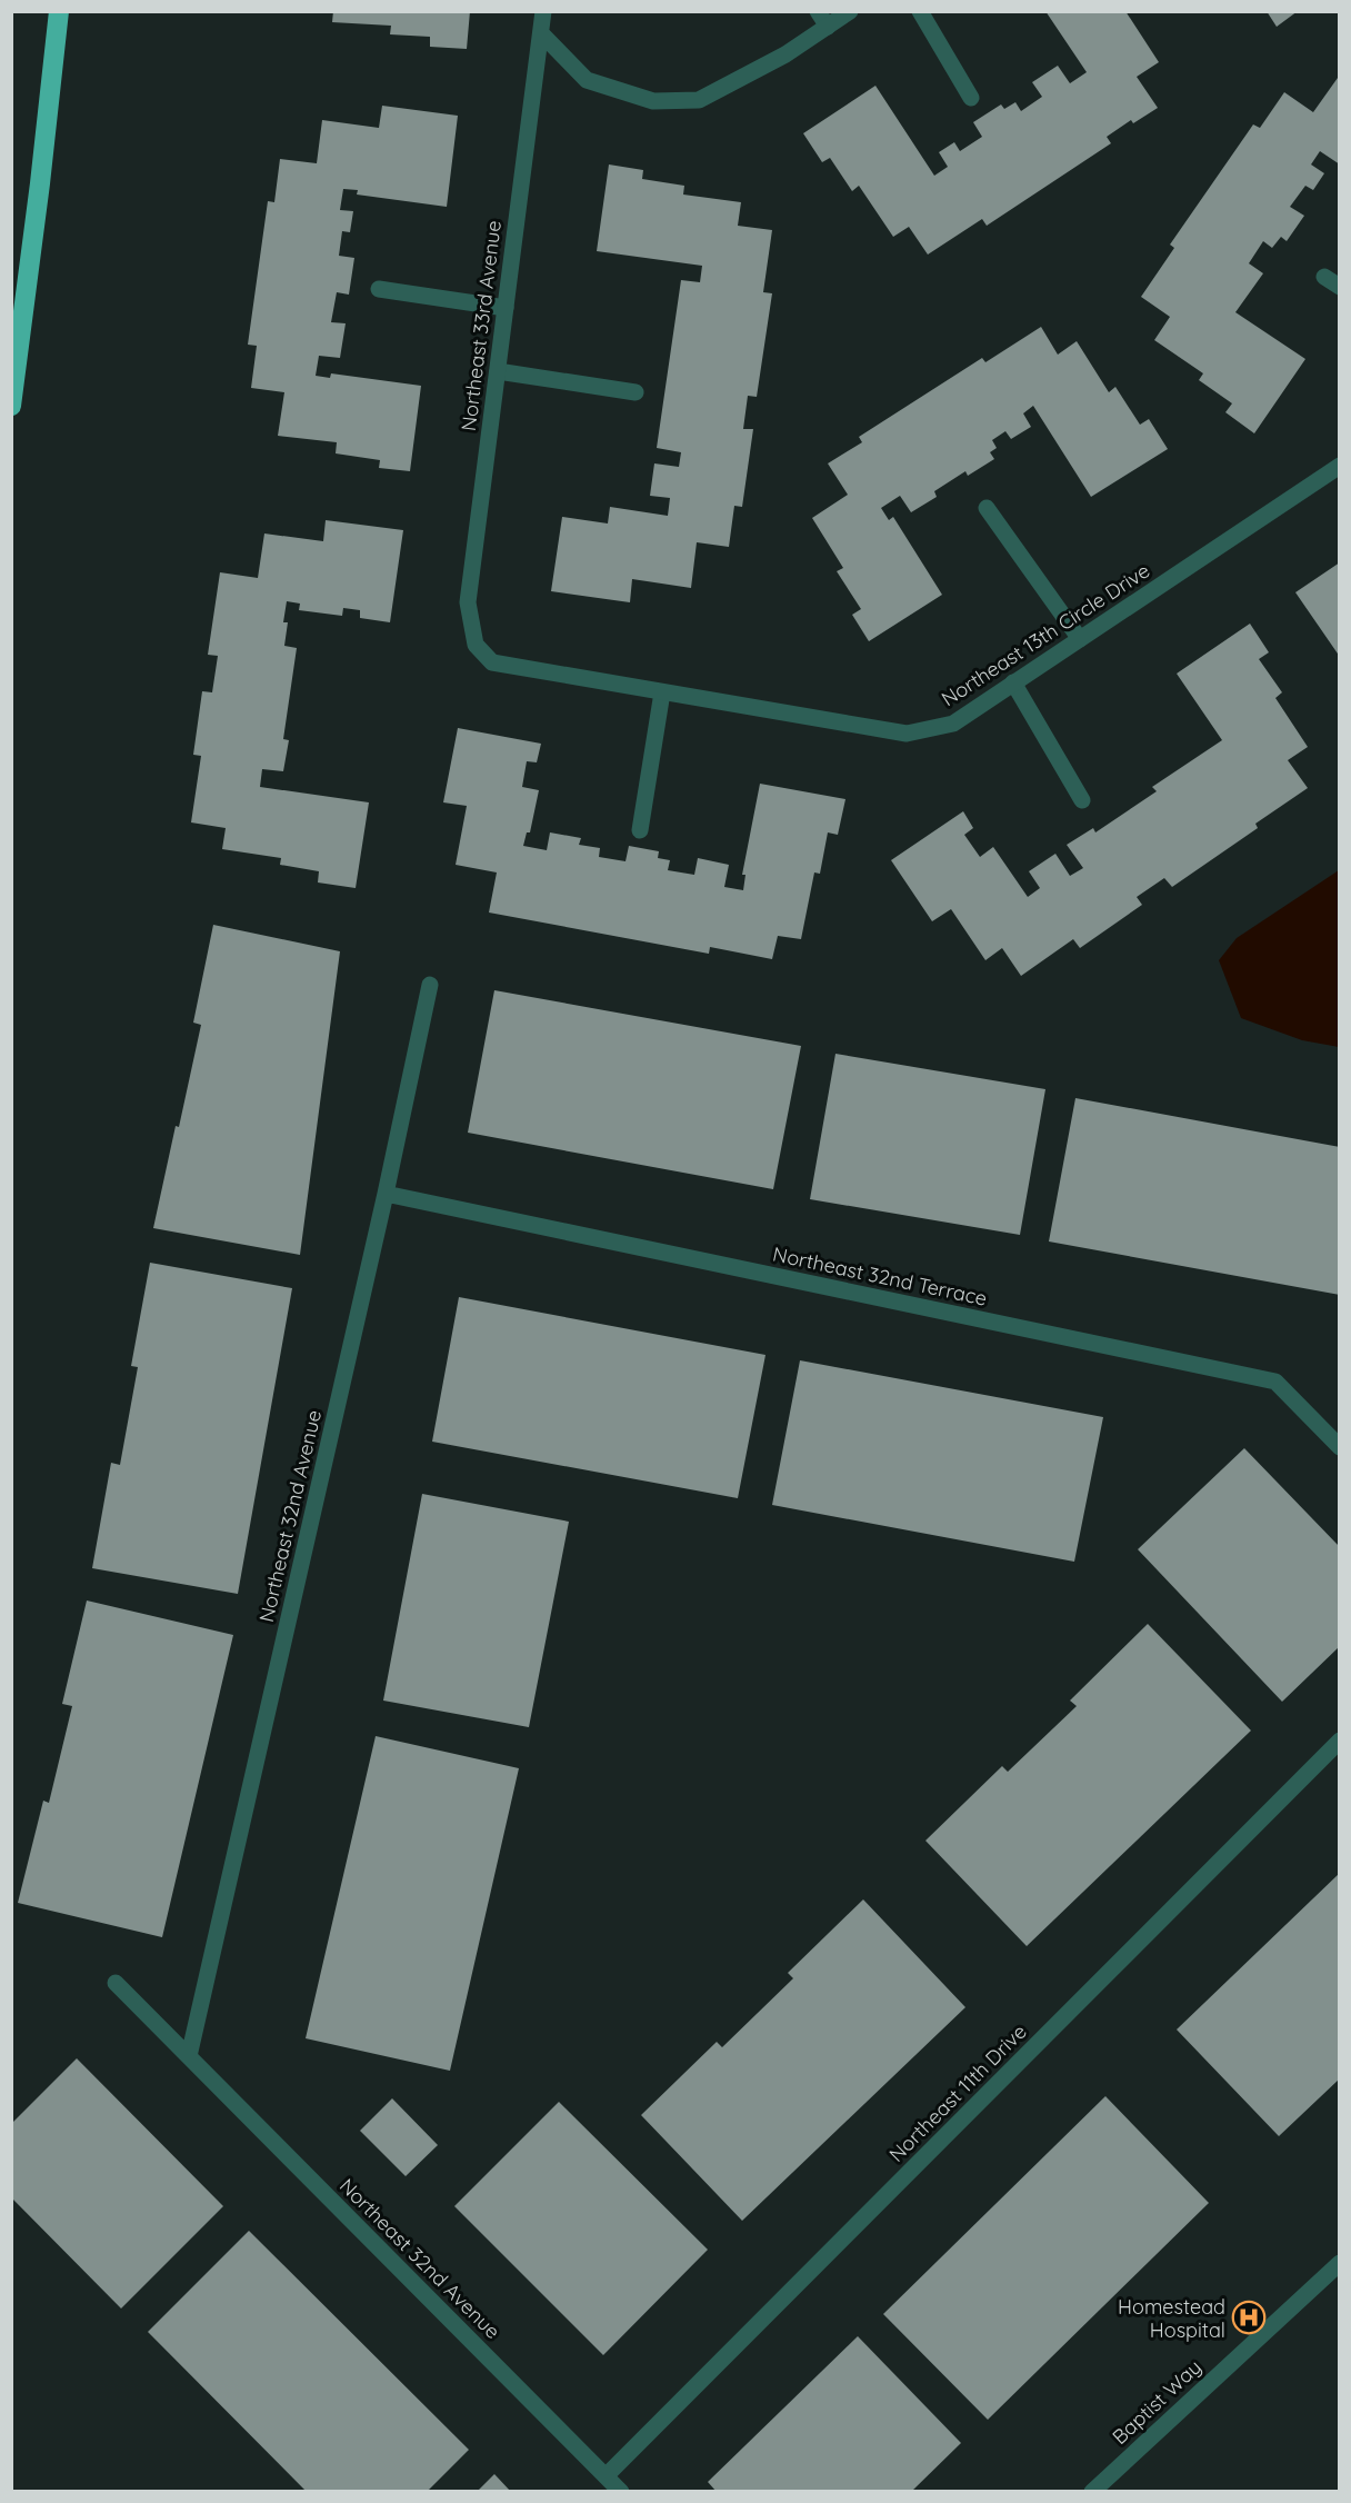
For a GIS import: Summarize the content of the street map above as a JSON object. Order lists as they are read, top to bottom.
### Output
{
  "streets": {
    "street": [
      "Northeast 33rd Avenue",
      "Northeast 13th Circle Drive",
      "Northeast 32nd Terrace",
      "Northeast 32nd Avenue",
      "Northeast 11th Drive",
      "Baptist Way"
    ]
  },
  "crossings": [
    ["Northeast 33rd Avenue", "Northeast 13th Circle Drive"],
    ["Northeast 32nd Terrace", "Northeast 32nd Avenue"],
    ["Northeast 32nd Avenue", "Northeast 11th Drive"]
  ],
  "places": {
    "hospital": ["Homestead Hospital"]
  }
}
